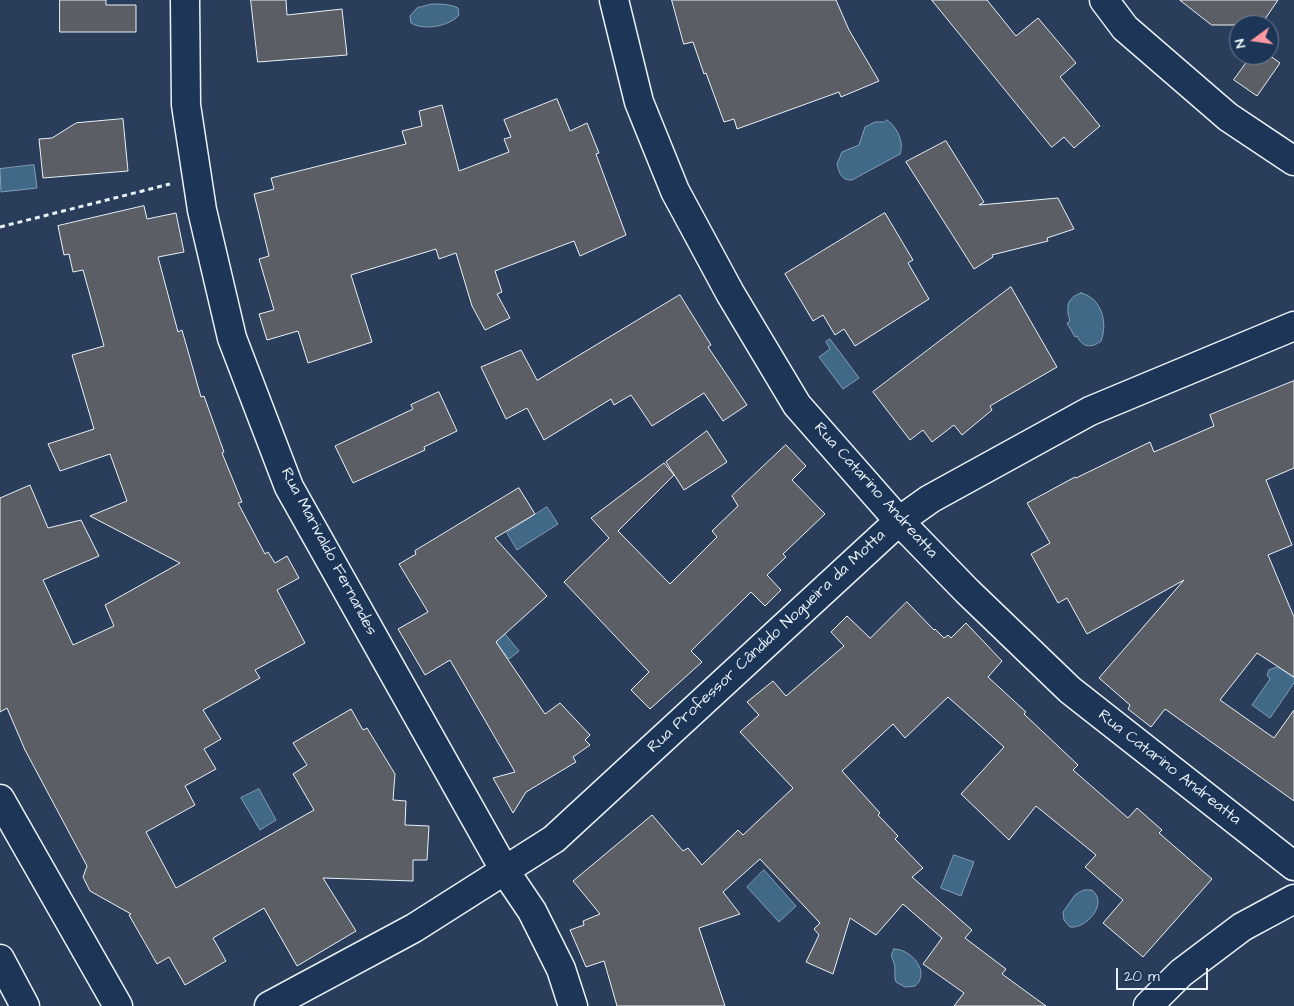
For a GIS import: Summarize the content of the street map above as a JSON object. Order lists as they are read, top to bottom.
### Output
{
  "streets": {
    "street": ["Rua Catarino Andreatta", "Rua Marivaldo Fernandes", "Rua Professor Cândido Nogueira da Motta"]
  },
  "crossings": [
    ["Rua Catarino Andreatta", "Rua Professor Cândido Nogueira da Motta"],
    ["Rua Marivaldo Fernandes", "Rua Professor Cândido Nogueira da Motta"]
  ],
  "scale_bar": "20 m",
  "north": "left"
}
